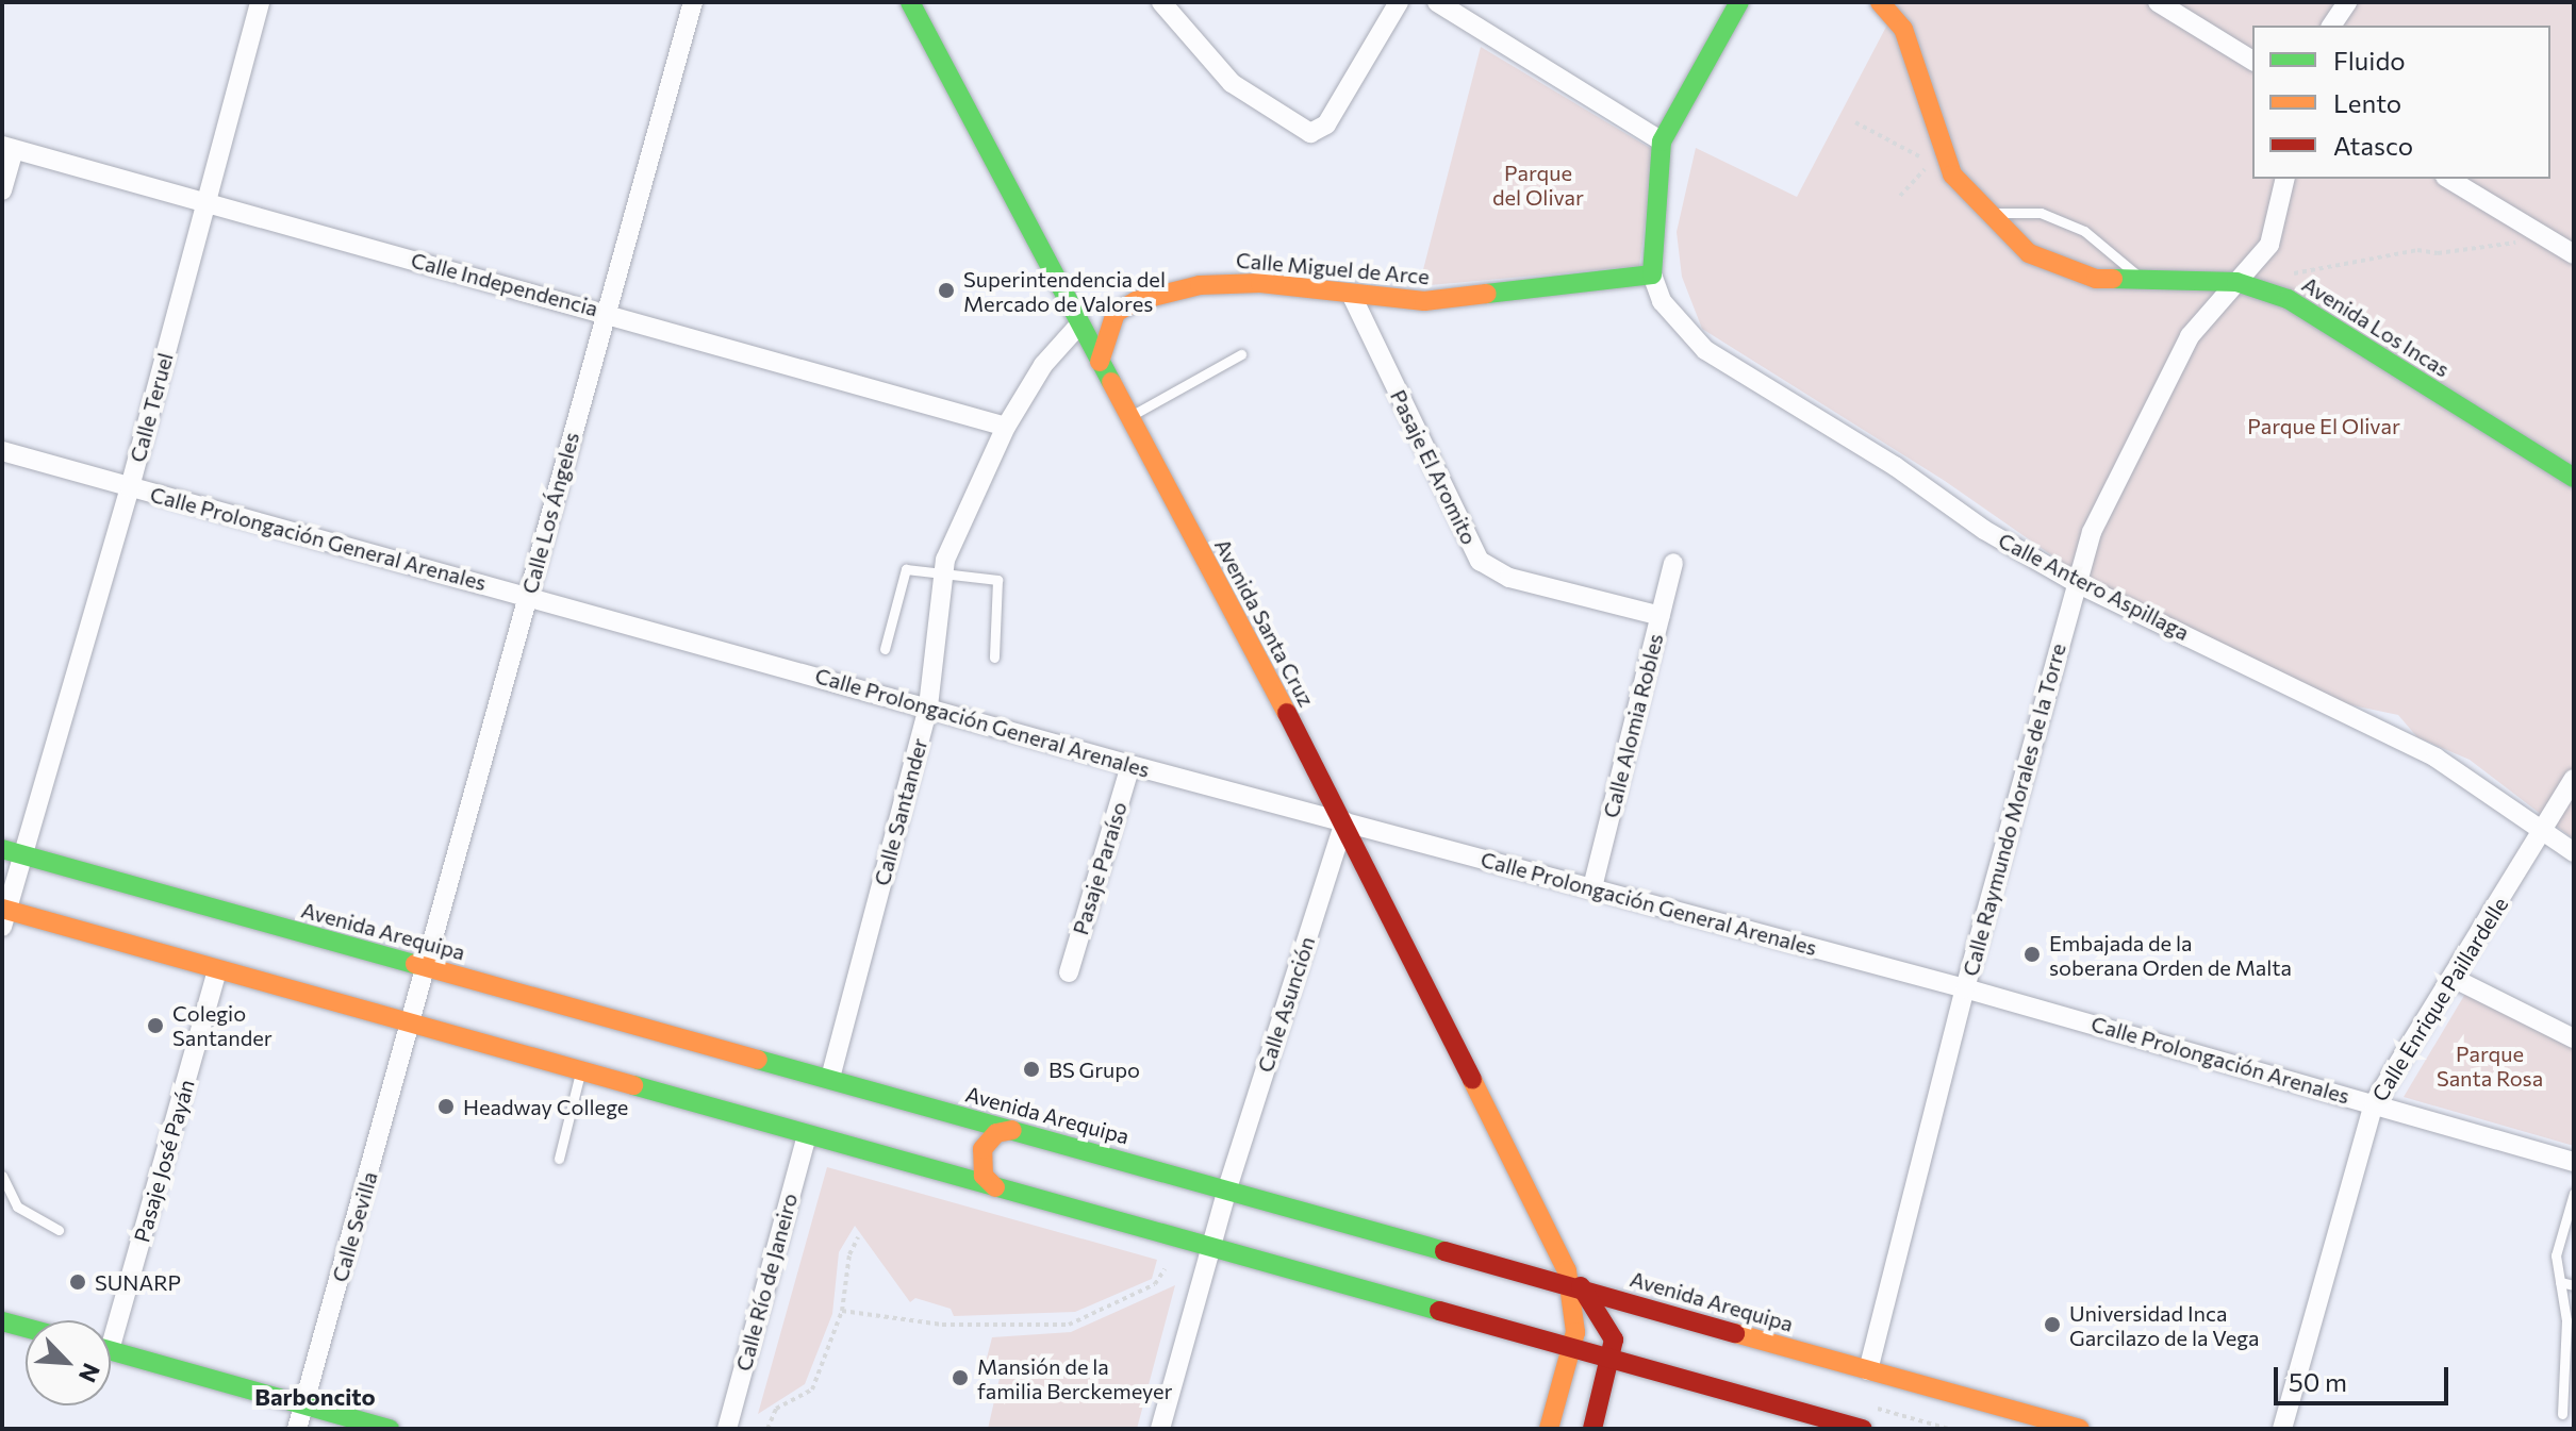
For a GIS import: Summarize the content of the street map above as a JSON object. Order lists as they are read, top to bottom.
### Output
{
  "streets": {
    "main road": [
      "Calle Miguel de Arce",
      "Avenida Los Incas",
      "Avenida Santa Cruz",
      "Avenida Arequipa"
    ],
    "street": [
      "Calle Independencia",
      "Calle Teruel",
      "Pasaje El Aromito",
      "Calle Los Ángeles",
      "Calle Prolongación General Arenales",
      "Calle Antero Aspillaga",
      "Calle Alomia Robles",
      "Calle Raymundo Morales de la Torre",
      "Calle Santander",
      "Pasaje Paraíso",
      "Calle Enrique Paillardelle",
      "Calle Asunción",
      "Calle Prolongación Arenales",
      "Pasaje José Payán",
      "Calle Sevilla",
      "Calle Río de Janeiro"
    ]
  },
  "crossings": [
    ["Calle Miguel de Arce", "Pasaje El Aromito"],
    ["Calle Miguel de Arce", "Calle Antero Aspillaga"],
    ["Calle Miguel de Arce", "Avenida Santa Cruz"],
    ["Calle Independencia", "Calle Teruel"],
    ["Calle Independencia", "Calle Los Ángeles"],
    ["Calle Independencia", "Calle Santander"],
    ["Avenida Los Incas", "Calle Raymundo Morales de la Torre"],
    ["Calle Teruel", "Calle Prolongación General Arenales"],
    ["Calle Teruel", "Avenida Arequipa"],
    ["Pasaje El Aromito", "Calle Alomia Robles"],
    ["Calle Los Ángeles", "Calle Prolongación General Arenales"],
    ["Calle Los Ángeles", "Avenida Arequipa"],
    ["Calle Los Ángeles", "Calle Sevilla"],
    ["Calle Prolongación General Arenales", "Avenida Santa Cruz"],
    ["Calle Prolongación General Arenales", "Calle Alomia Robles"],
    ["Calle Prolongación General Arenales", "Calle Raymundo Morales de la Torre"],
    ["Calle Prolongación General Arenales", "Calle Santander"],
    ["Calle Prolongación General Arenales", "Pasaje Paraíso"],
    ["Calle Prolongación General Arenales", "Calle Asunción"],
    ["Calle Prolongación General Arenales", "Calle Prolongación Arenales"],
    ["Calle Antero Aspillaga", "Calle Raymundo Morales de la Torre"],
    ["Calle Antero Aspillaga", "Calle Enrique Paillardelle"],
    ["Avenida Santa Cruz", "Calle Santander"],
    ["Avenida Santa Cruz", "Avenida Arequipa"],
    ["Avenida Santa Cruz", "Calle Asunción"],
    ["Calle Raymundo Morales de la Torre", "Avenida Arequipa"],
    ["Calle Raymundo Morales de la Torre", "Calle Prolongación Arenales"],
    ["Calle Santander", "Avenida Arequipa"],
    ["Avenida Arequipa", "Calle Asunción"],
    ["Calle Enrique Paillardelle", "Calle Prolongación Arenales"]
  ],
  "districts": ["Barboncito"],
  "parks": ["Parque del Olivar", "Parque El Olivar", "Parque Santa Rosa"],
  "places": [
    "Superintendencia del Mercado de Valores",
    "Embajada de la soberana Orden de Malta",
    "Colegio Santander",
    "BS Grupo",
    "Headway College",
    "SUNARP",
    "Universidad Inca Garcilazo de la Vega",
    "Mansión de la familia Berckemeyer"
  ],
  "legend": ["Fluido", "Lento", "Atasco"],
  "scale_bar": "50 m",
  "north": "bottom right"
}
